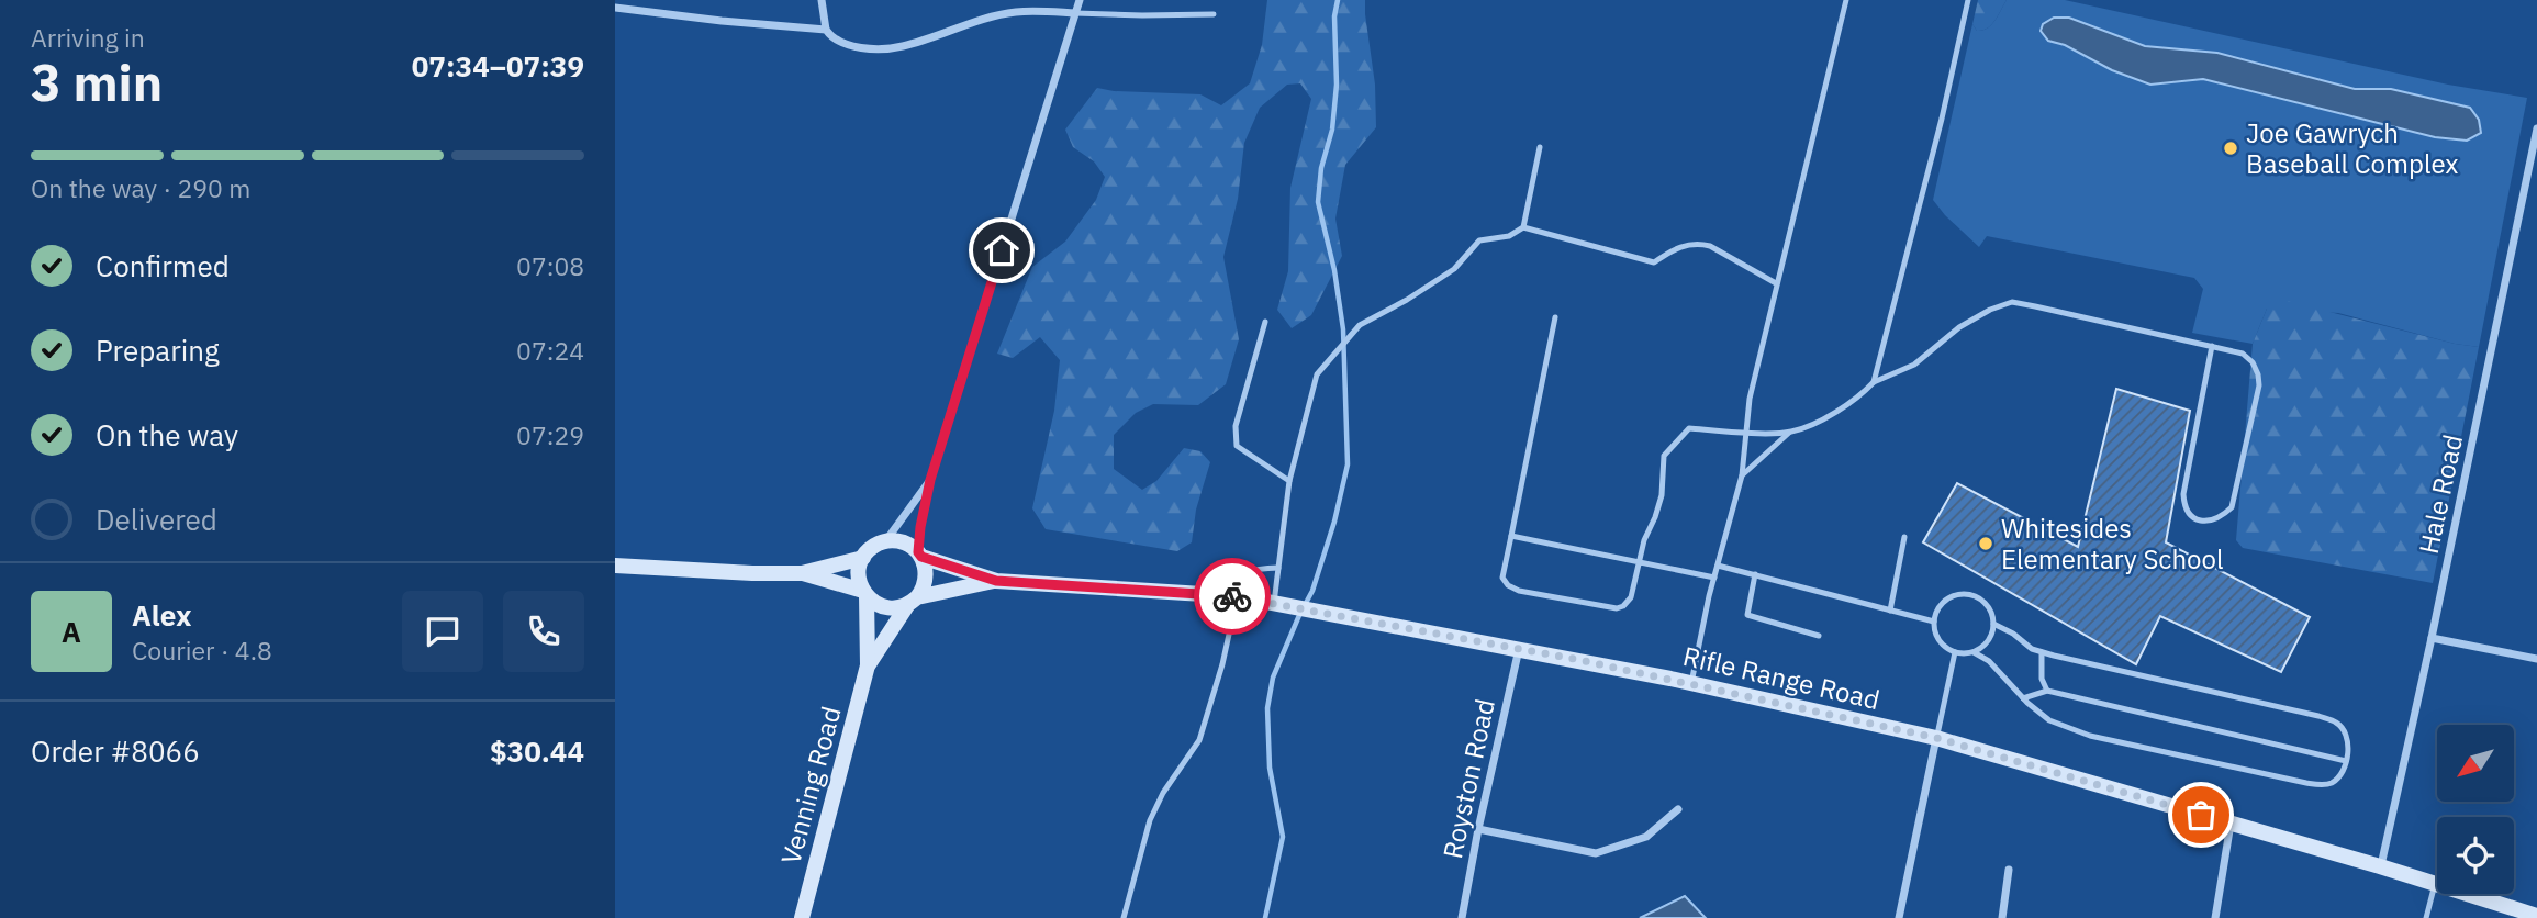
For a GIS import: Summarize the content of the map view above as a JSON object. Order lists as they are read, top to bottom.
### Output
{
  "streets": {
    "main road": ["Rifle Range Road", "Venning Road"],
    "street": ["Hale Road", "Royston Road"]
  },
  "crossings": [
    ["Hale Road", "Rifle Range Road"],
    ["Rifle Range Road", "Royston Road"],
    ["Rifle Range Road", "Venning Road"]
  ],
  "places": ["Joe Gawrych Baseball Complex", "Whitesides Elementary School"],
  "north": "bottom left",
  "page": {
    "heading": ["3 min", "Arriving in", "07:34–07:39"],
    "panel": [
      "Alex",
      "Courier · 4.8",
      "Order #8066",
      "$30.44"
    ],
    "bar": "On the way · 290 m",
    "list": [
      ["Confirmed", "07:08"],
      ["Preparing", "07:24"],
      ["On the way", "07:29"],
      "Delivered"
    ],
    "round": "A"
  }
}
